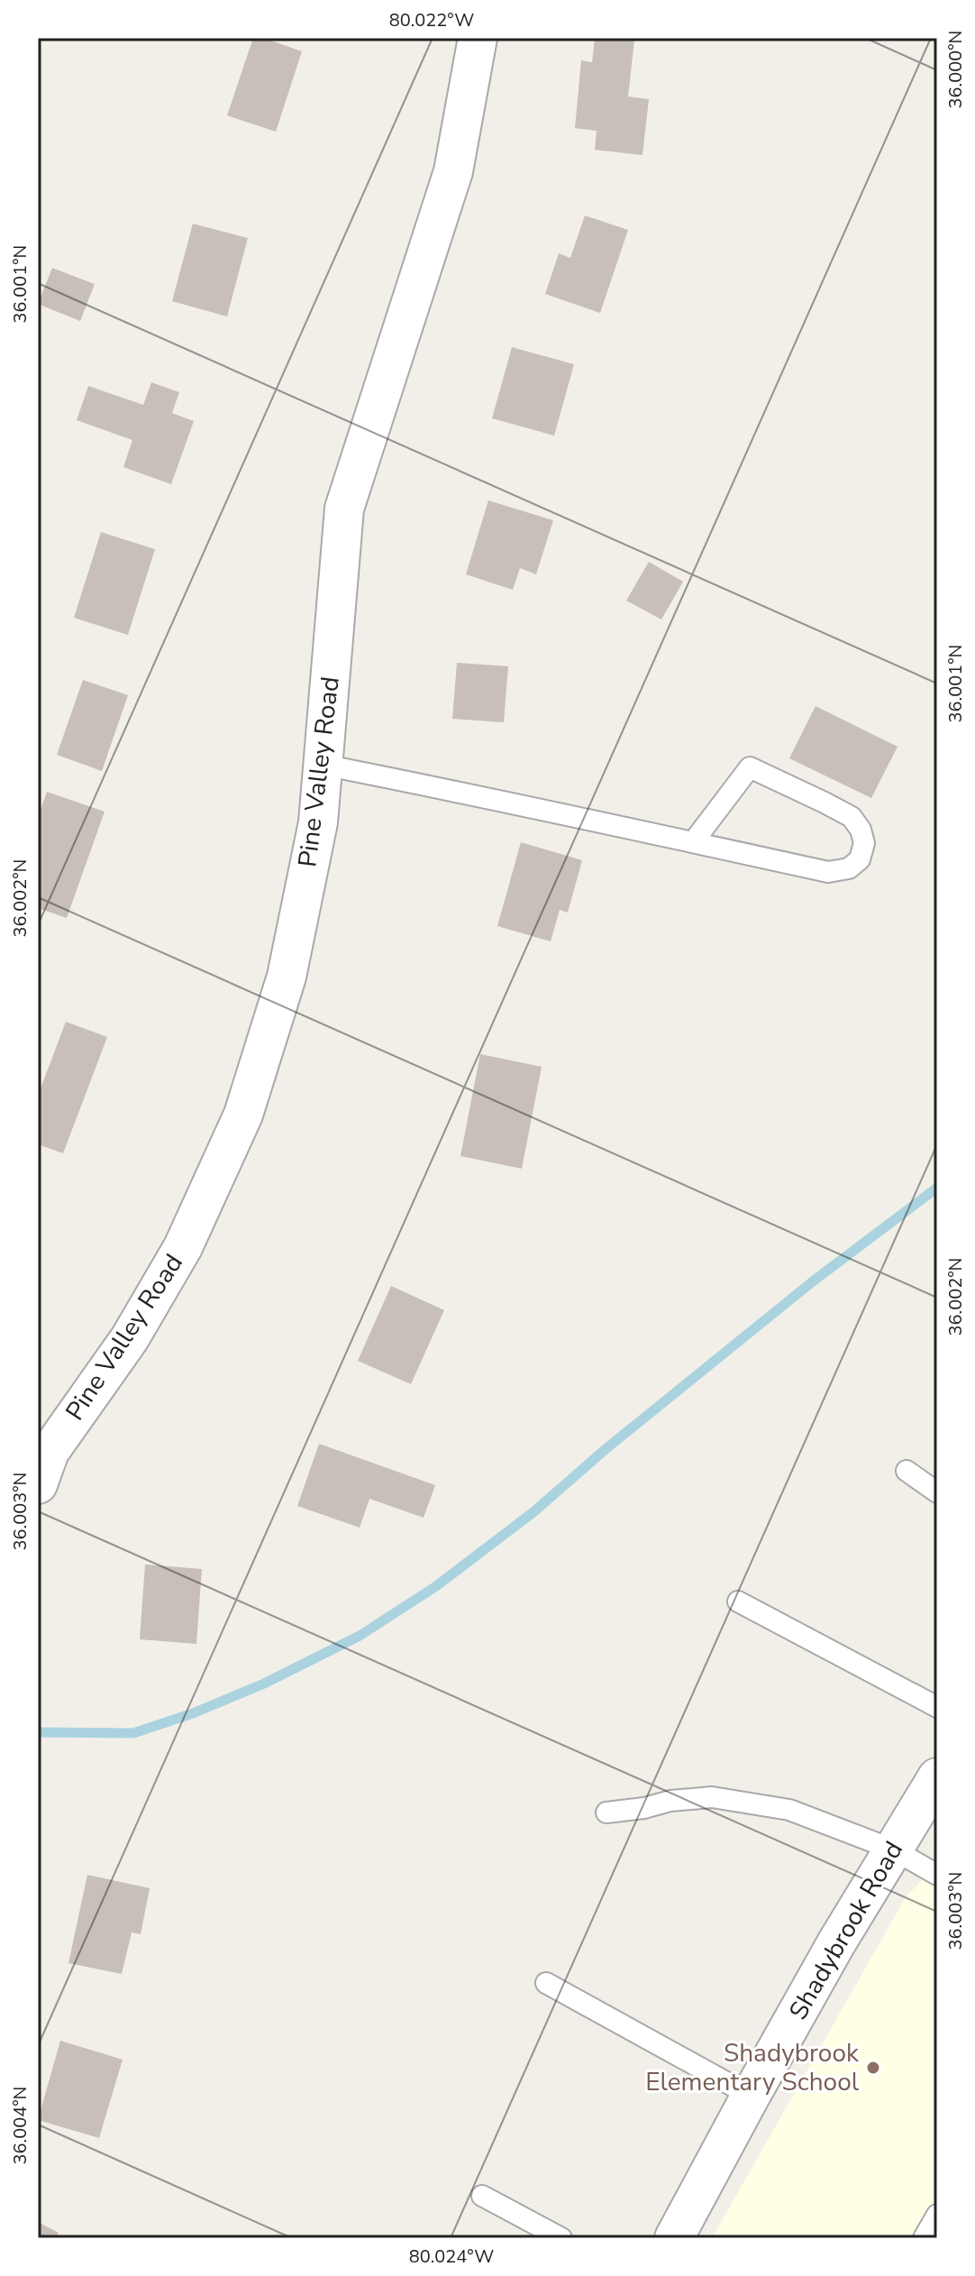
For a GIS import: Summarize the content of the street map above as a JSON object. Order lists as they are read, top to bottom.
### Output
{
  "streets": {
    "street": ["Pine Valley Road", "Shadybrook Road"]
  },
  "places": ["Shadybrook Elementary School"],
  "coordinates": [
    "80.022°W",
    "36.000°N",
    "36.001°N",
    "36.002°N",
    "36.003°N",
    "36.004°N",
    "80.024°W"
  ]
}
